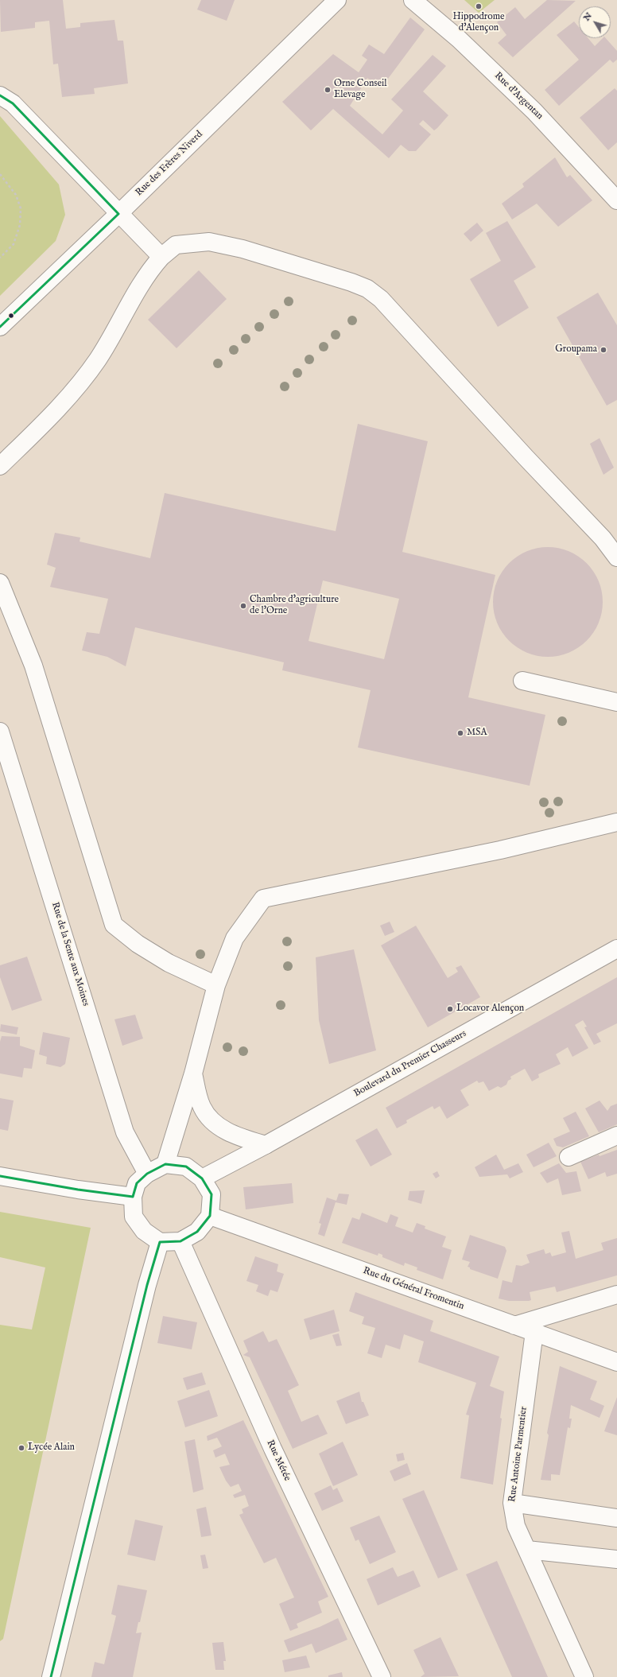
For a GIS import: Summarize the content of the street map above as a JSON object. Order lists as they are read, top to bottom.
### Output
{
  "streets": {
    "street": [
      "Rue d'Argentan",
      "Rue des Frères Niverd",
      "Rue de la Sente aux Moines",
      "Boulevard du Premier Chasseurs",
      "Rue du Général Fromentin",
      "Rue Antoine Parmentier",
      "Rue Métée"
    ]
  },
  "crossings": [
    ["Rue de la Sente aux Moines", "Boulevard du Premier Chasseurs"],
    ["Rue de la Sente aux Moines", "Rue du Général Fromentin"],
    ["Rue de la Sente aux Moines", "Rue Métée"],
    ["Boulevard du Premier Chasseurs", "Rue du Général Fromentin"],
    ["Boulevard du Premier Chasseurs", "Rue Métée"],
    ["Rue du Général Fromentin", "Rue Antoine Parmentier"],
    ["Rue du Général Fromentin", "Rue Métée"]
  ],
  "places": [
    "Hippodrome d'Alençon",
    "Orne Conseil Elevage",
    "Groupama",
    "Chambre d'agriculture de l'Orne",
    "MSA",
    "Locavor Alençon",
    "Lycée Alain"
  ],
  "north": "top left"
}
